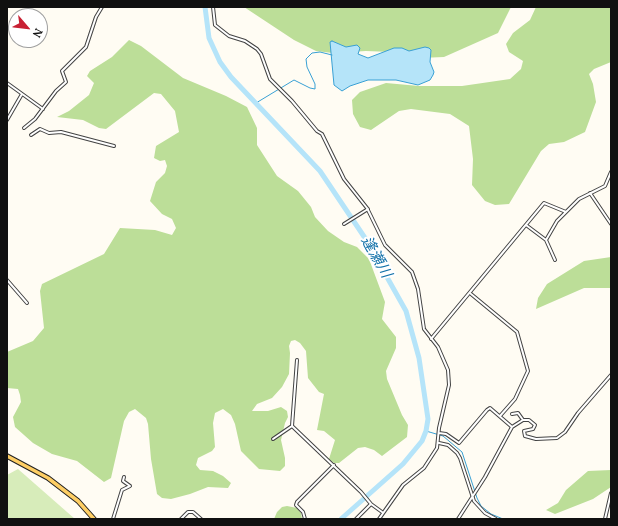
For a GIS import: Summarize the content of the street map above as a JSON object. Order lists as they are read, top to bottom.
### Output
{
  "water": ["逢瀬川"],
  "north": "bottom right"
}
